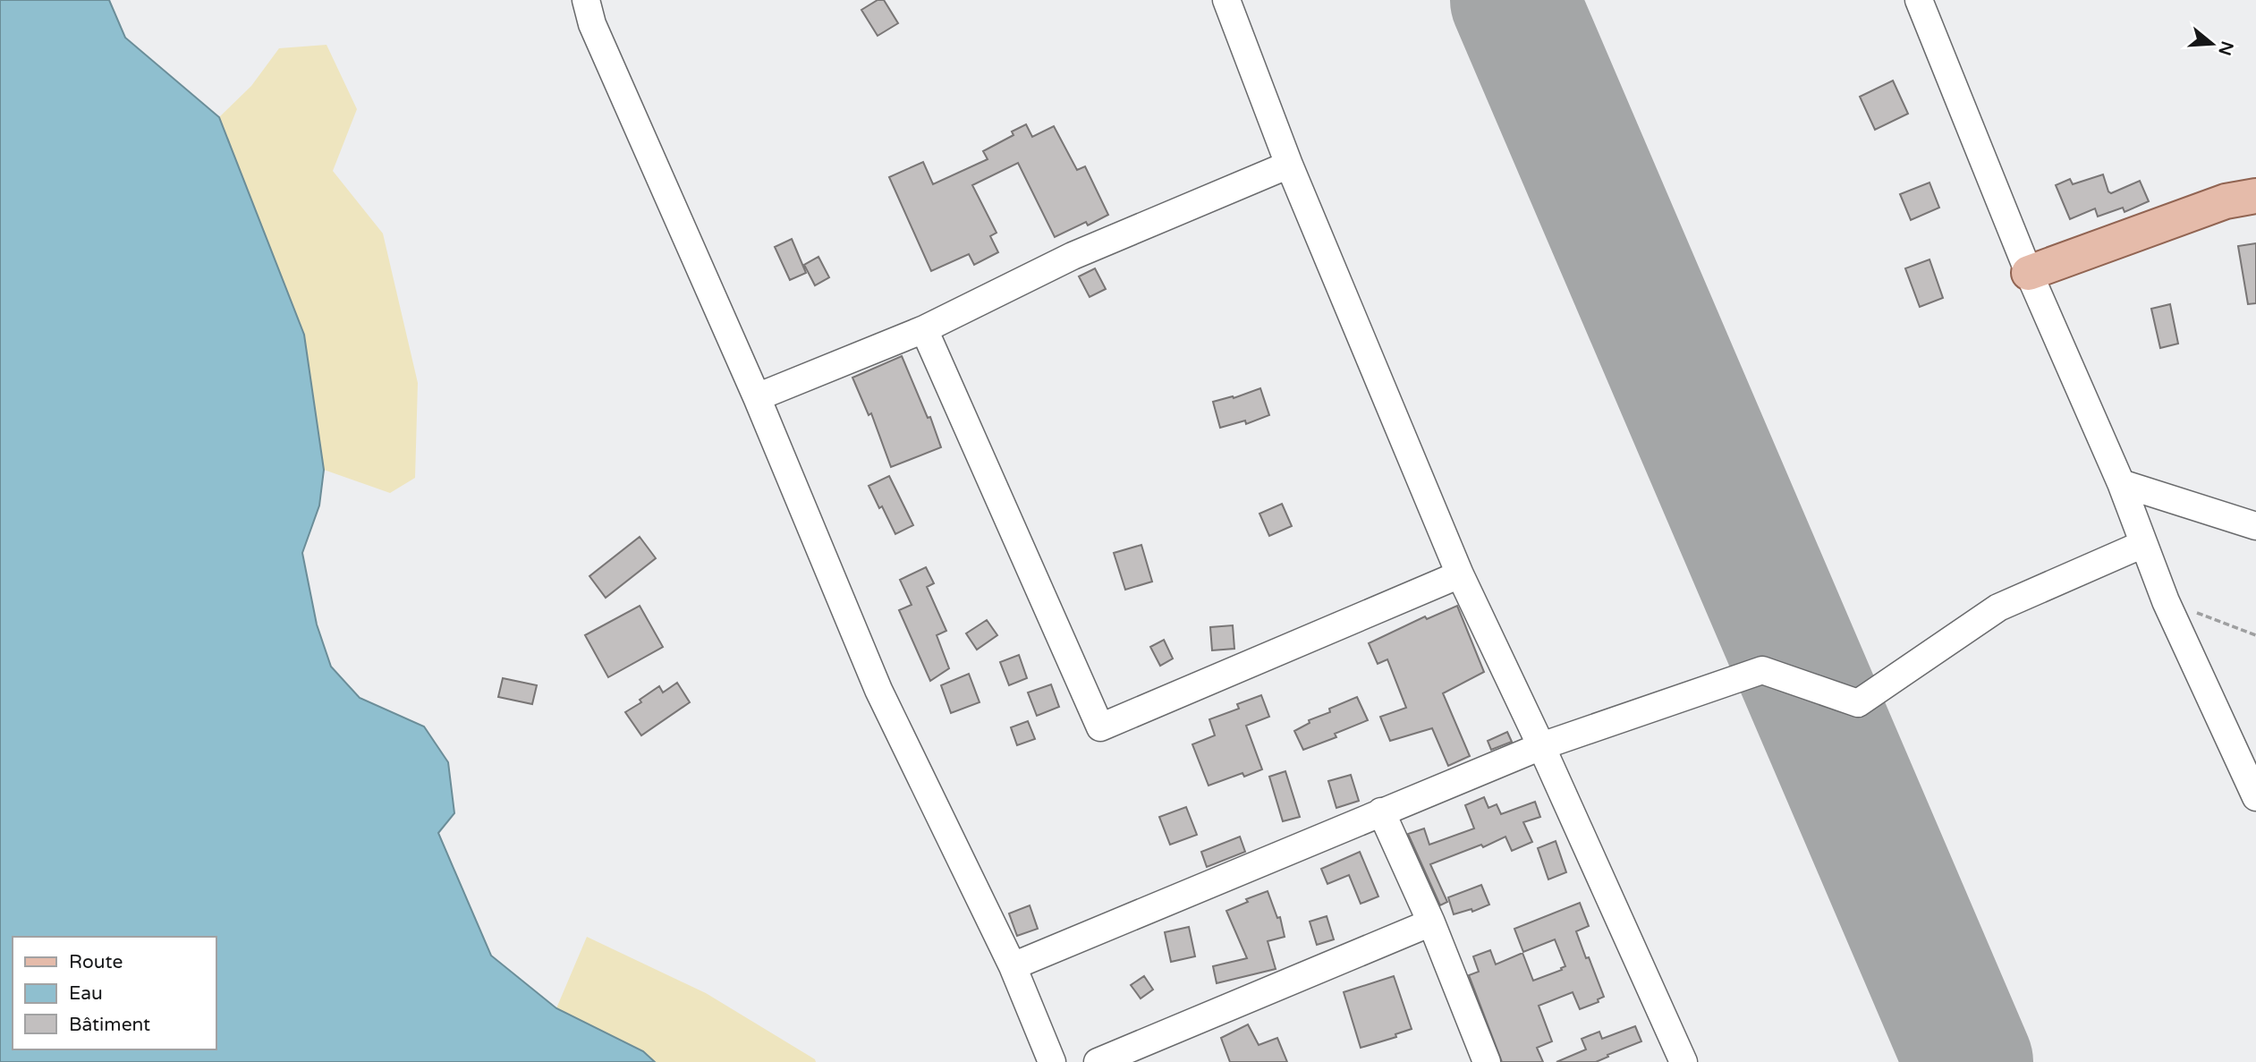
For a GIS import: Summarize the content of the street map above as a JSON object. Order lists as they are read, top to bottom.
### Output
{
  "legend": ["Route", "Eau", "Bâtiment"],
  "north": "right"
}
